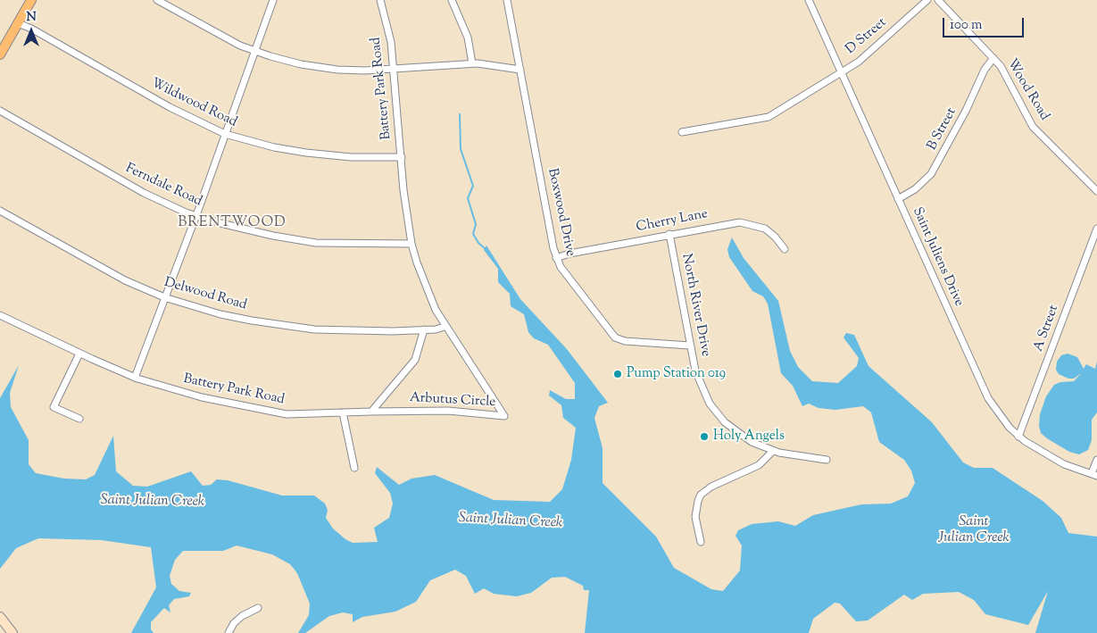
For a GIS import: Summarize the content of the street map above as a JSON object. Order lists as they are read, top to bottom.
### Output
{
  "streets": {
    "street": [
      "D Street",
      "Battery Park Road",
      "Wood Road",
      "Wildwood Road",
      "B Street",
      "Ferndale Road",
      "Boxwood Drive",
      "Cherry Lane",
      "Saint Juliens Drive",
      "Delwood Road",
      "North River Drive",
      "A Street",
      "Arbutus Circle"
    ]
  },
  "crossings": [
    ["D Street", "Saint Juliens Drive"],
    ["Battery Park Road", "Wildwood Road"],
    ["Battery Park Road", "Ferndale Road"],
    ["Battery Park Road", "Arbutus Circle"],
    ["Wood Road", "B Street"],
    ["B Street", "Saint Juliens Drive"],
    ["Boxwood Drive", "Cherry Lane"],
    ["Boxwood Drive", "North River Drive"],
    ["Cherry Lane", "North River Drive"],
    ["Saint Juliens Drive", "A Street"]
  ],
  "districts": ["BRENTWOOD"],
  "water": ["Saint Julian Creek"],
  "places": ["Pump Station 019", "Holy Angels"],
  "scale_bar": "100 m",
  "north": "top"
}
